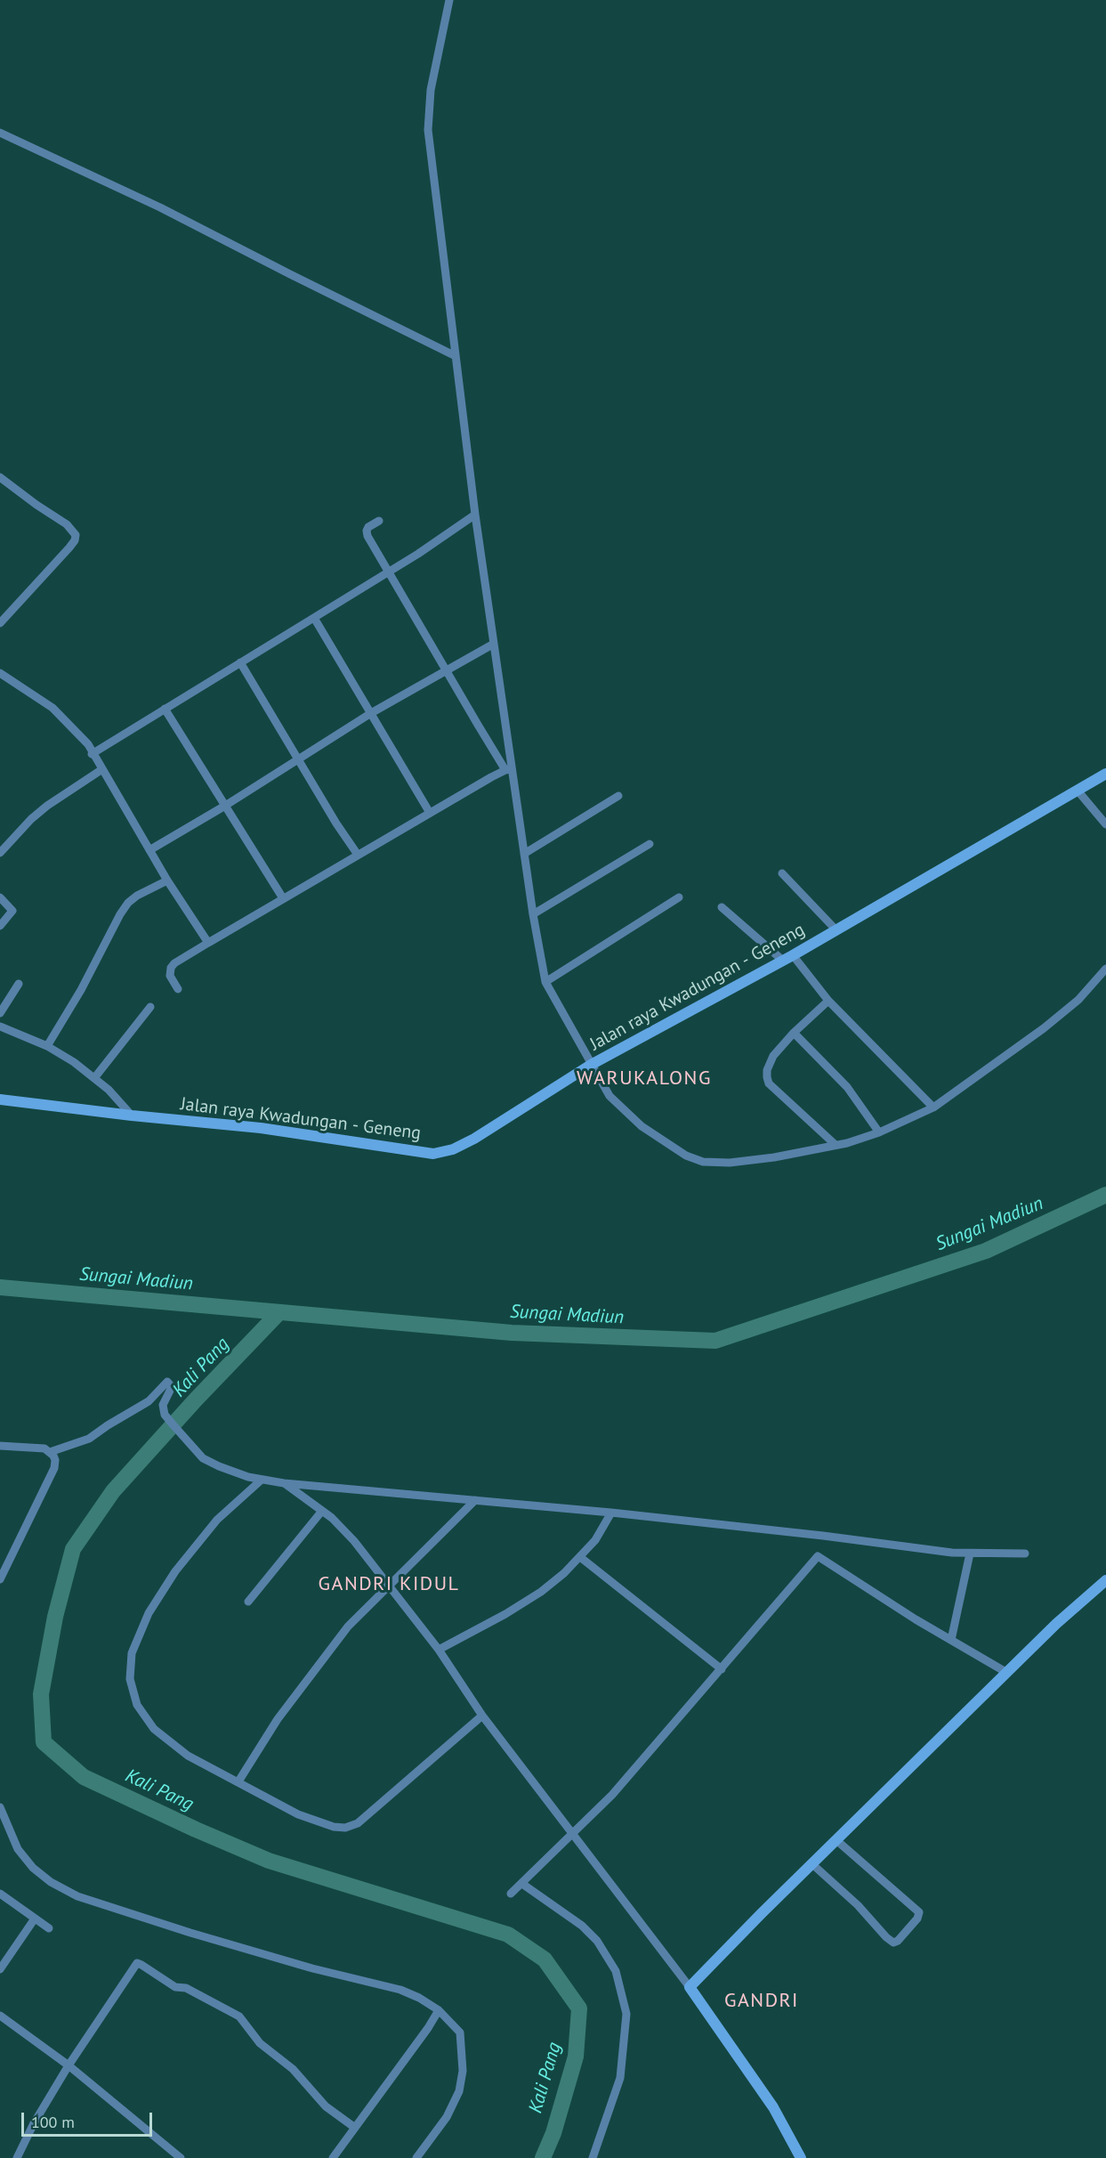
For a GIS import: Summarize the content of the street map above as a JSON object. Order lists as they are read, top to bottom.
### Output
{
  "streets": {
    "main road": ["Jalan raya Kwadungan - Geneng"]
  },
  "districts": ["WARUKALONG", "GANDRI KIDUL", "GANDRI"],
  "water": ["Sungai Madiun", "Kali Pang"],
  "scale_bar": "100 m"
}
